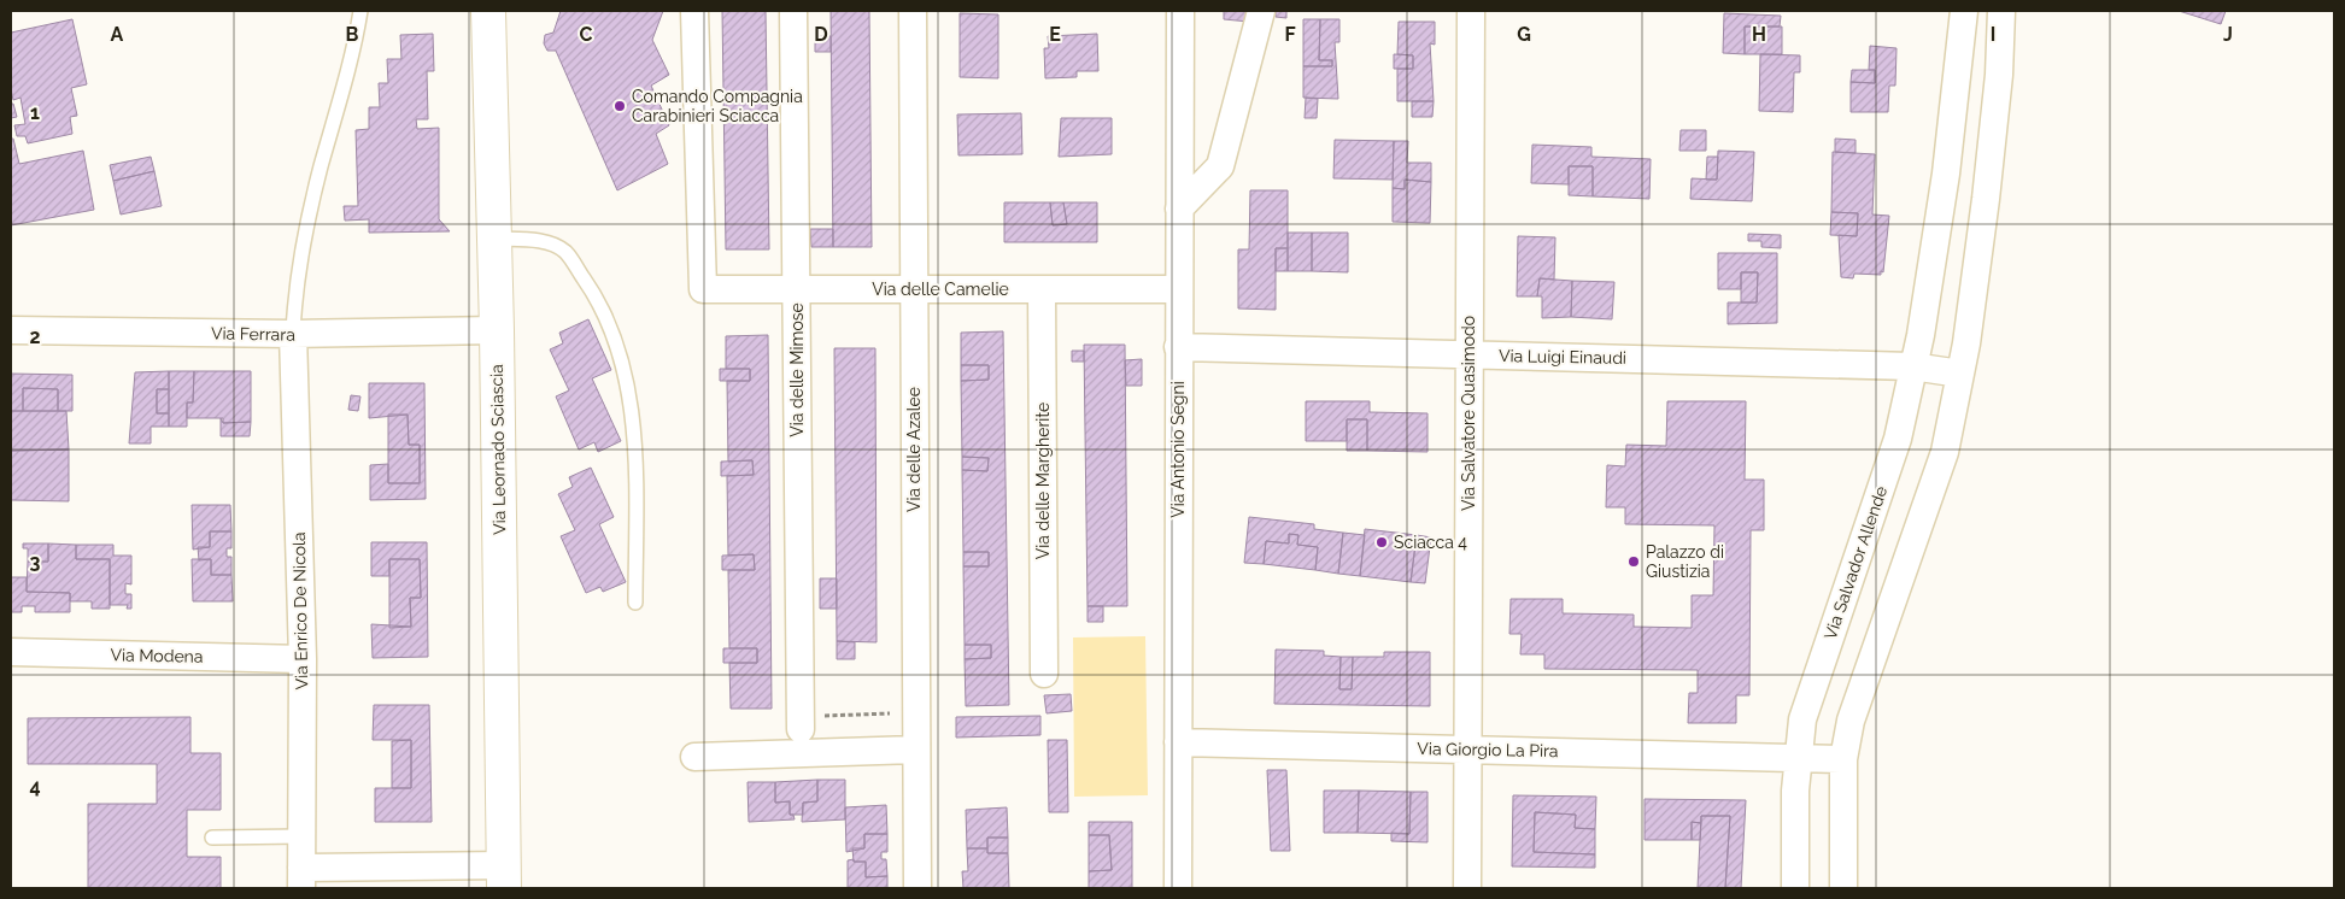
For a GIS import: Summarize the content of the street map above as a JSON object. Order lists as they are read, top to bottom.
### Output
{
  "streets": {
    "street": [
      "Via delle Camelie",
      "Via Ferrara",
      "Via Luigi Einaudi",
      "Via delle Mimose",
      "Via Salvatore Quasimodo",
      "Via Leornado Sciascia",
      "Via delle Azalee",
      "Via Antonio Segni",
      "Via delle Margherite",
      "Via Salvador Allende",
      "Via Enrico De Nicola",
      "Via Modena",
      "Via Giorgio La Pira"
    ]
  },
  "crossings": [
    ["Via delle Camelie", "Via delle Mimose"],
    ["Via delle Camelie", "Via delle Azalee"],
    ["Via delle Camelie", "Via Antonio Segni"],
    ["Via delle Camelie", "Via delle Margherite"],
    ["Via Ferrara", "Via Leornado Sciascia"],
    ["Via Ferrara", "Via Enrico De Nicola"],
    ["Via Luigi Einaudi", "Via Salvatore Quasimodo"],
    ["Via Luigi Einaudi", "Via Antonio Segni"],
    ["Via Luigi Einaudi", "Via Salvador Allende"],
    ["Via Salvatore Quasimodo", "Via Giorgio La Pira"],
    ["Via Antonio Segni", "Via Giorgio La Pira"],
    ["Via Salvador Allende", "Via Giorgio La Pira"],
    ["Via Enrico De Nicola", "Via Modena"]
  ],
  "places": ["Comando Compagnia Carabinieri Sciacca", "Sciacca 4", "Palazzo di Giustizia"],
  "grid": {
    "columns": [
      "A",
      "B",
      "C",
      "D",
      "E",
      "F",
      "G",
      "H",
      "I",
      "J"
    ],
    "rows": [
      "1",
      "2",
      "3",
      "4"
    ]
  }
}
